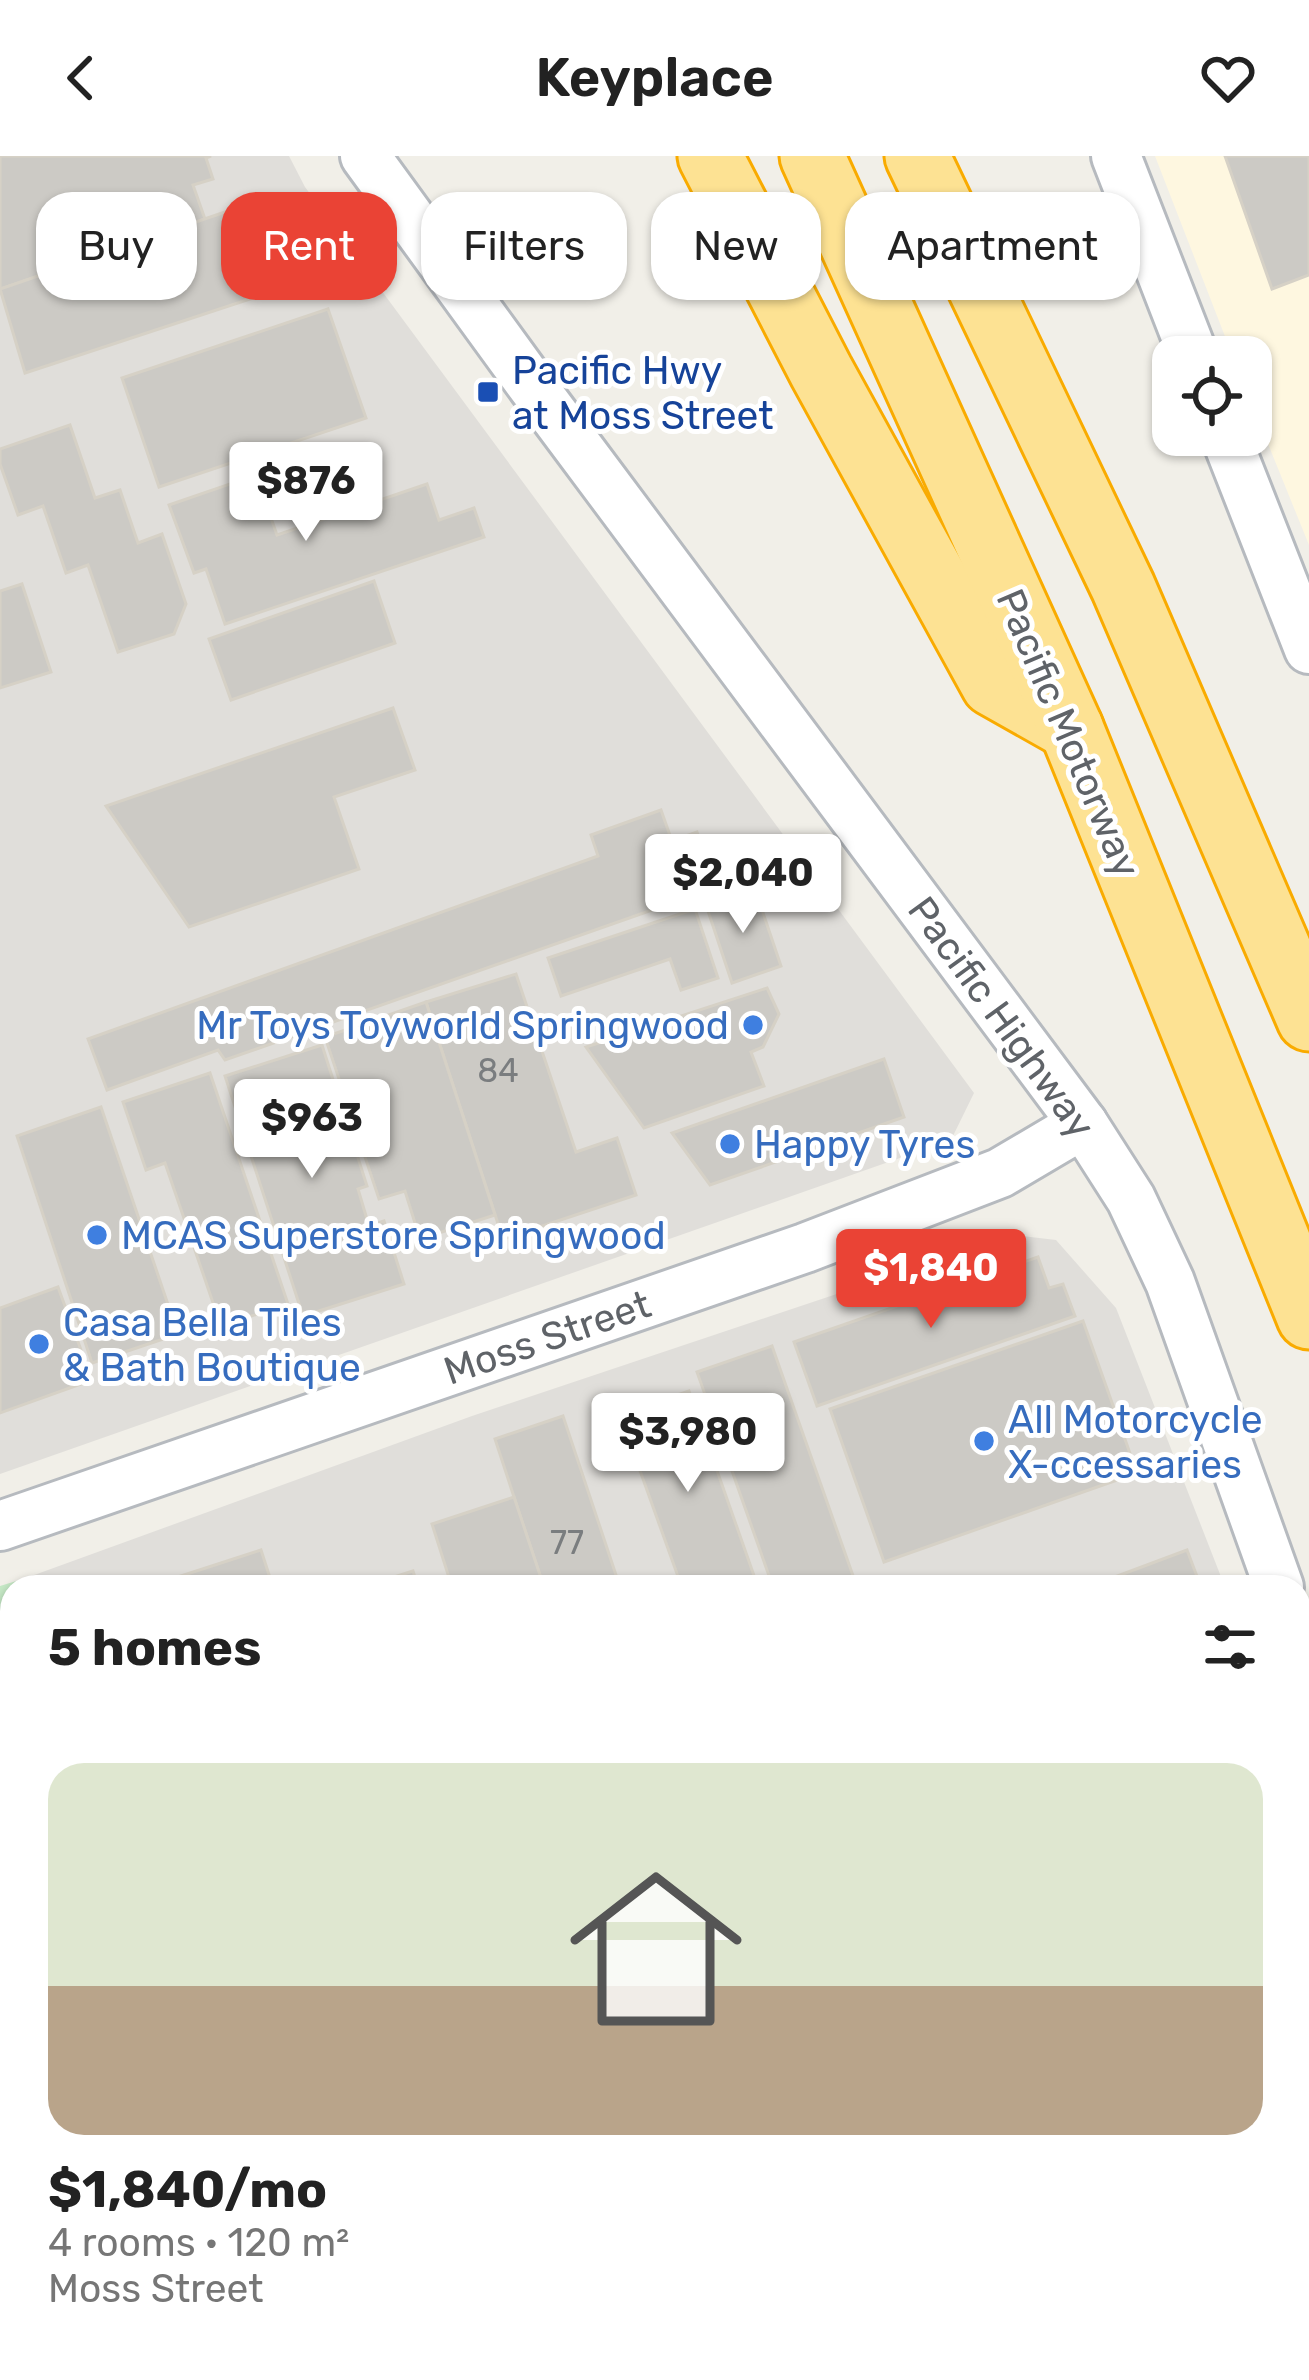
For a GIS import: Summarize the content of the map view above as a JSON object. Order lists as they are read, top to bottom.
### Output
{
  "streets": {
    "highway": ["Pacific Motorway"],
    "street": ["Pacific Highway", "Moss Street"]
  },
  "crossings": [
    ["Pacific Highway", "Moss Street"]
  ],
  "places": {
    "transit": ["Pacific Hwy at Moss Street"],
    "other": [
      "Mr Toys Toyworld Springwood",
      "Happy Tyres",
      "MCAS Superstore Springwood",
      "Casa Bella Tiles & Bath Boutique",
      "All Motorcycle X-ccessaries"
    ]
  },
  "house_numbers": ["84", "77"],
  "page": {
    "header": "Keyplace",
    "chip": [
      "Buy",
      "Rent",
      "Filters",
      "New",
      "Apartment"
    ],
    "price": [
      "$876",
      "$2,040",
      "$963",
      "$1,840",
      "$3,980"
    ],
    "heading": "5 homes",
    "list": [
      {
        "name": "$1,840/mo",
        "note": "4 rooms · 120 m² · Moss Street"
      }
    ]
  }
}
